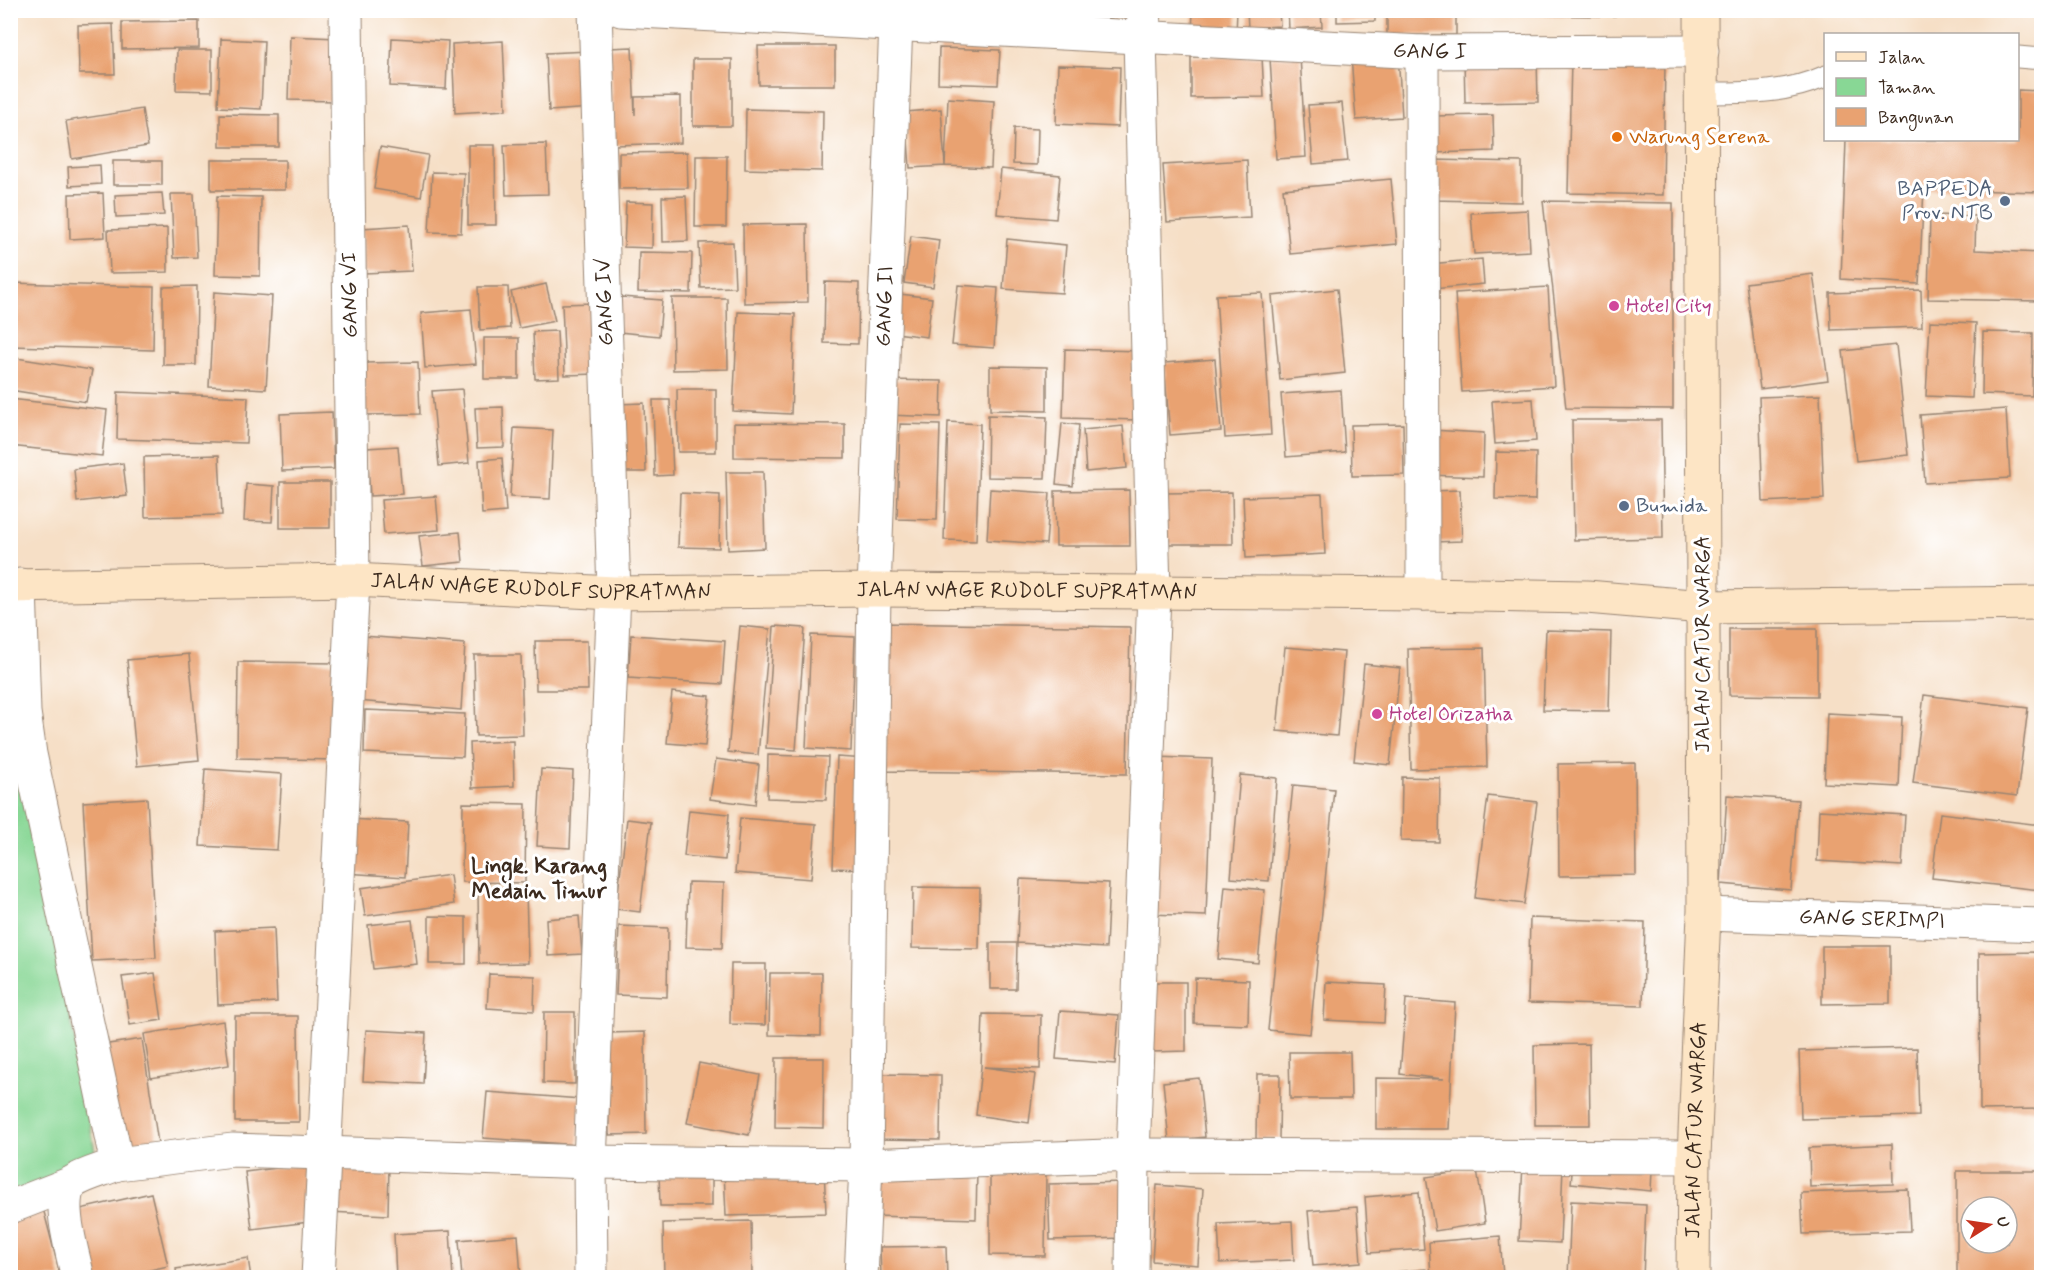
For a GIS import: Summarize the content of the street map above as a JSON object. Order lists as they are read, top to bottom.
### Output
{
  "streets": {
    "street": [
      "GANG I",
      "GANG VI",
      "GANG IV",
      "GANG II",
      "JALAN WAGE RUDOLF SUPRATMAN",
      "JALAN CATUR WARGA",
      "GANG SERIMPI"
    ]
  },
  "crossings": [
    ["GANG I", "GANG II"],
    ["GANG I", "JALAN CATUR WARGA"],
    ["GANG VI", "JALAN WAGE RUDOLF SUPRATMAN"],
    ["GANG IV", "JALAN WAGE RUDOLF SUPRATMAN"],
    ["GANG II", "JALAN WAGE RUDOLF SUPRATMAN"],
    ["JALAN WAGE RUDOLF SUPRATMAN", "JALAN CATUR WARGA"],
    ["JALAN CATUR WARGA", "GANG SERIMPI"]
  ],
  "districts": ["Lingk. Karang Medain Timur"],
  "places": [
    "Warung Serena",
    "BAPPEDA Prov. NTB",
    "Hotel City",
    "Bumida",
    "Hotel Orizatha"
  ],
  "legend": ["Jalan", "Taman", "Bangunan"],
  "north": "right"
}
